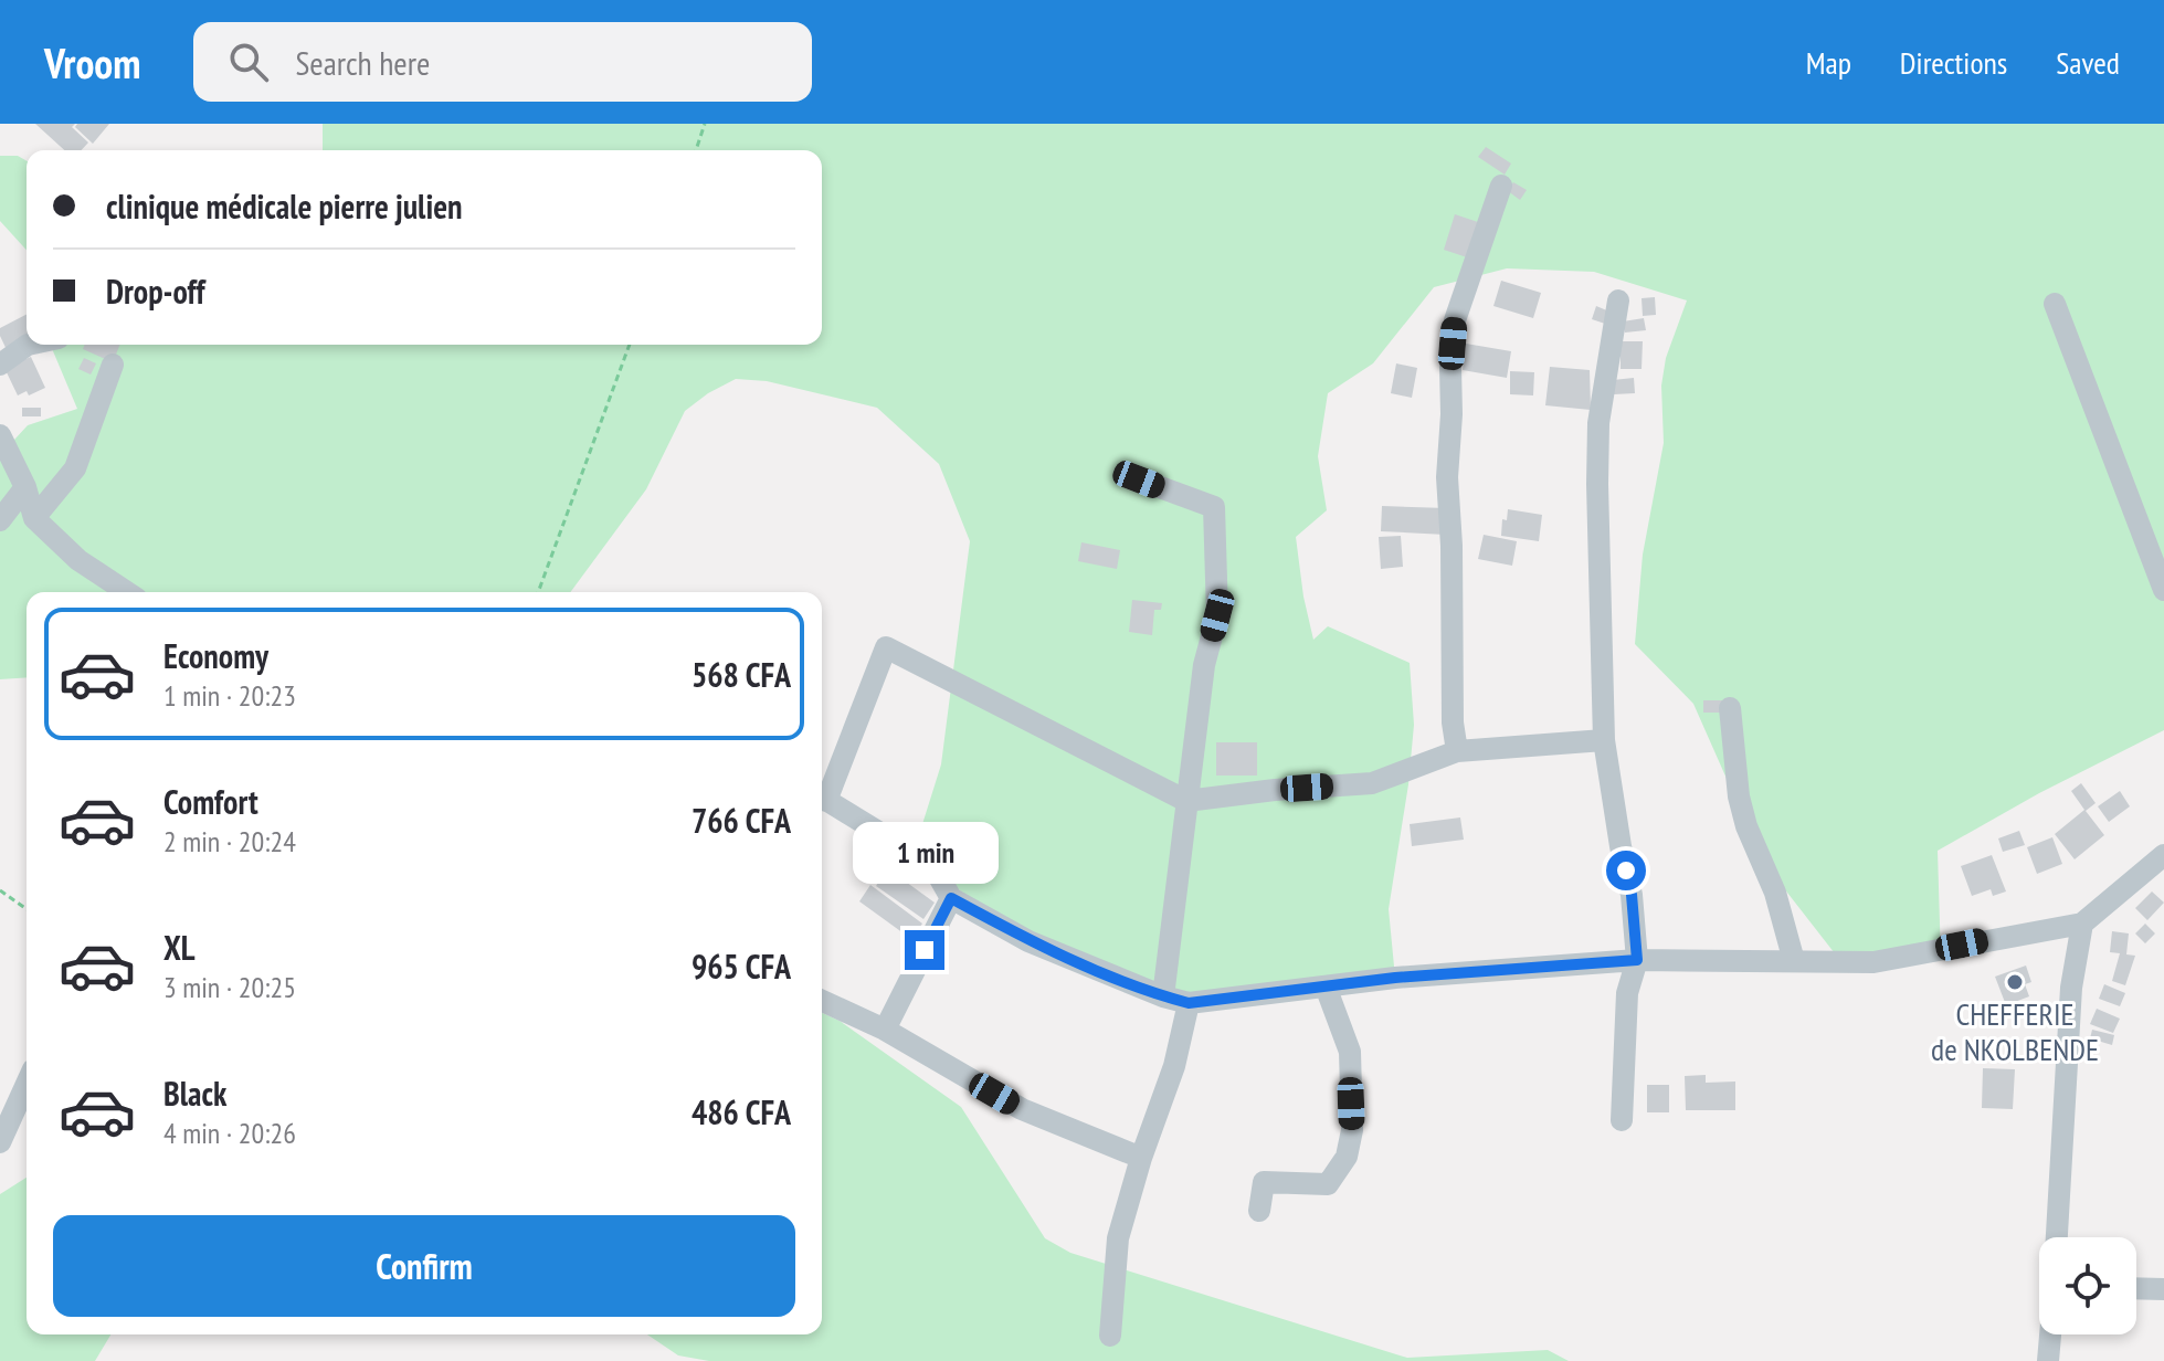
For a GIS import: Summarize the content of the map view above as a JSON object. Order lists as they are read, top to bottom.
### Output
{
  "places": ["CHEFFERIE de NKOLBENDE"],
  "page": {
    "header": "Vroom",
    "search": "Search here",
    "nav": ["Map", "Directions", "Saved"],
    "banner": ["clinique médicale pierre julien", "Drop-off"],
    "list": [
      {
        "name": "Economy",
        "note": "1 min · 20:23",
        "value": "568 CFA"
      },
      {
        "name": "Comfort",
        "note": "2 min · 20:24",
        "value": "766 CFA"
      },
      {
        "name": "XL",
        "note": "3 min · 20:25",
        "value": "965 CFA"
      },
      {
        "name": "Black",
        "note": "4 min · 20:26",
        "value": "486 CFA"
      }
    ],
    "bubble": "1 min",
    "buttons": "Confirm"
  }
}
